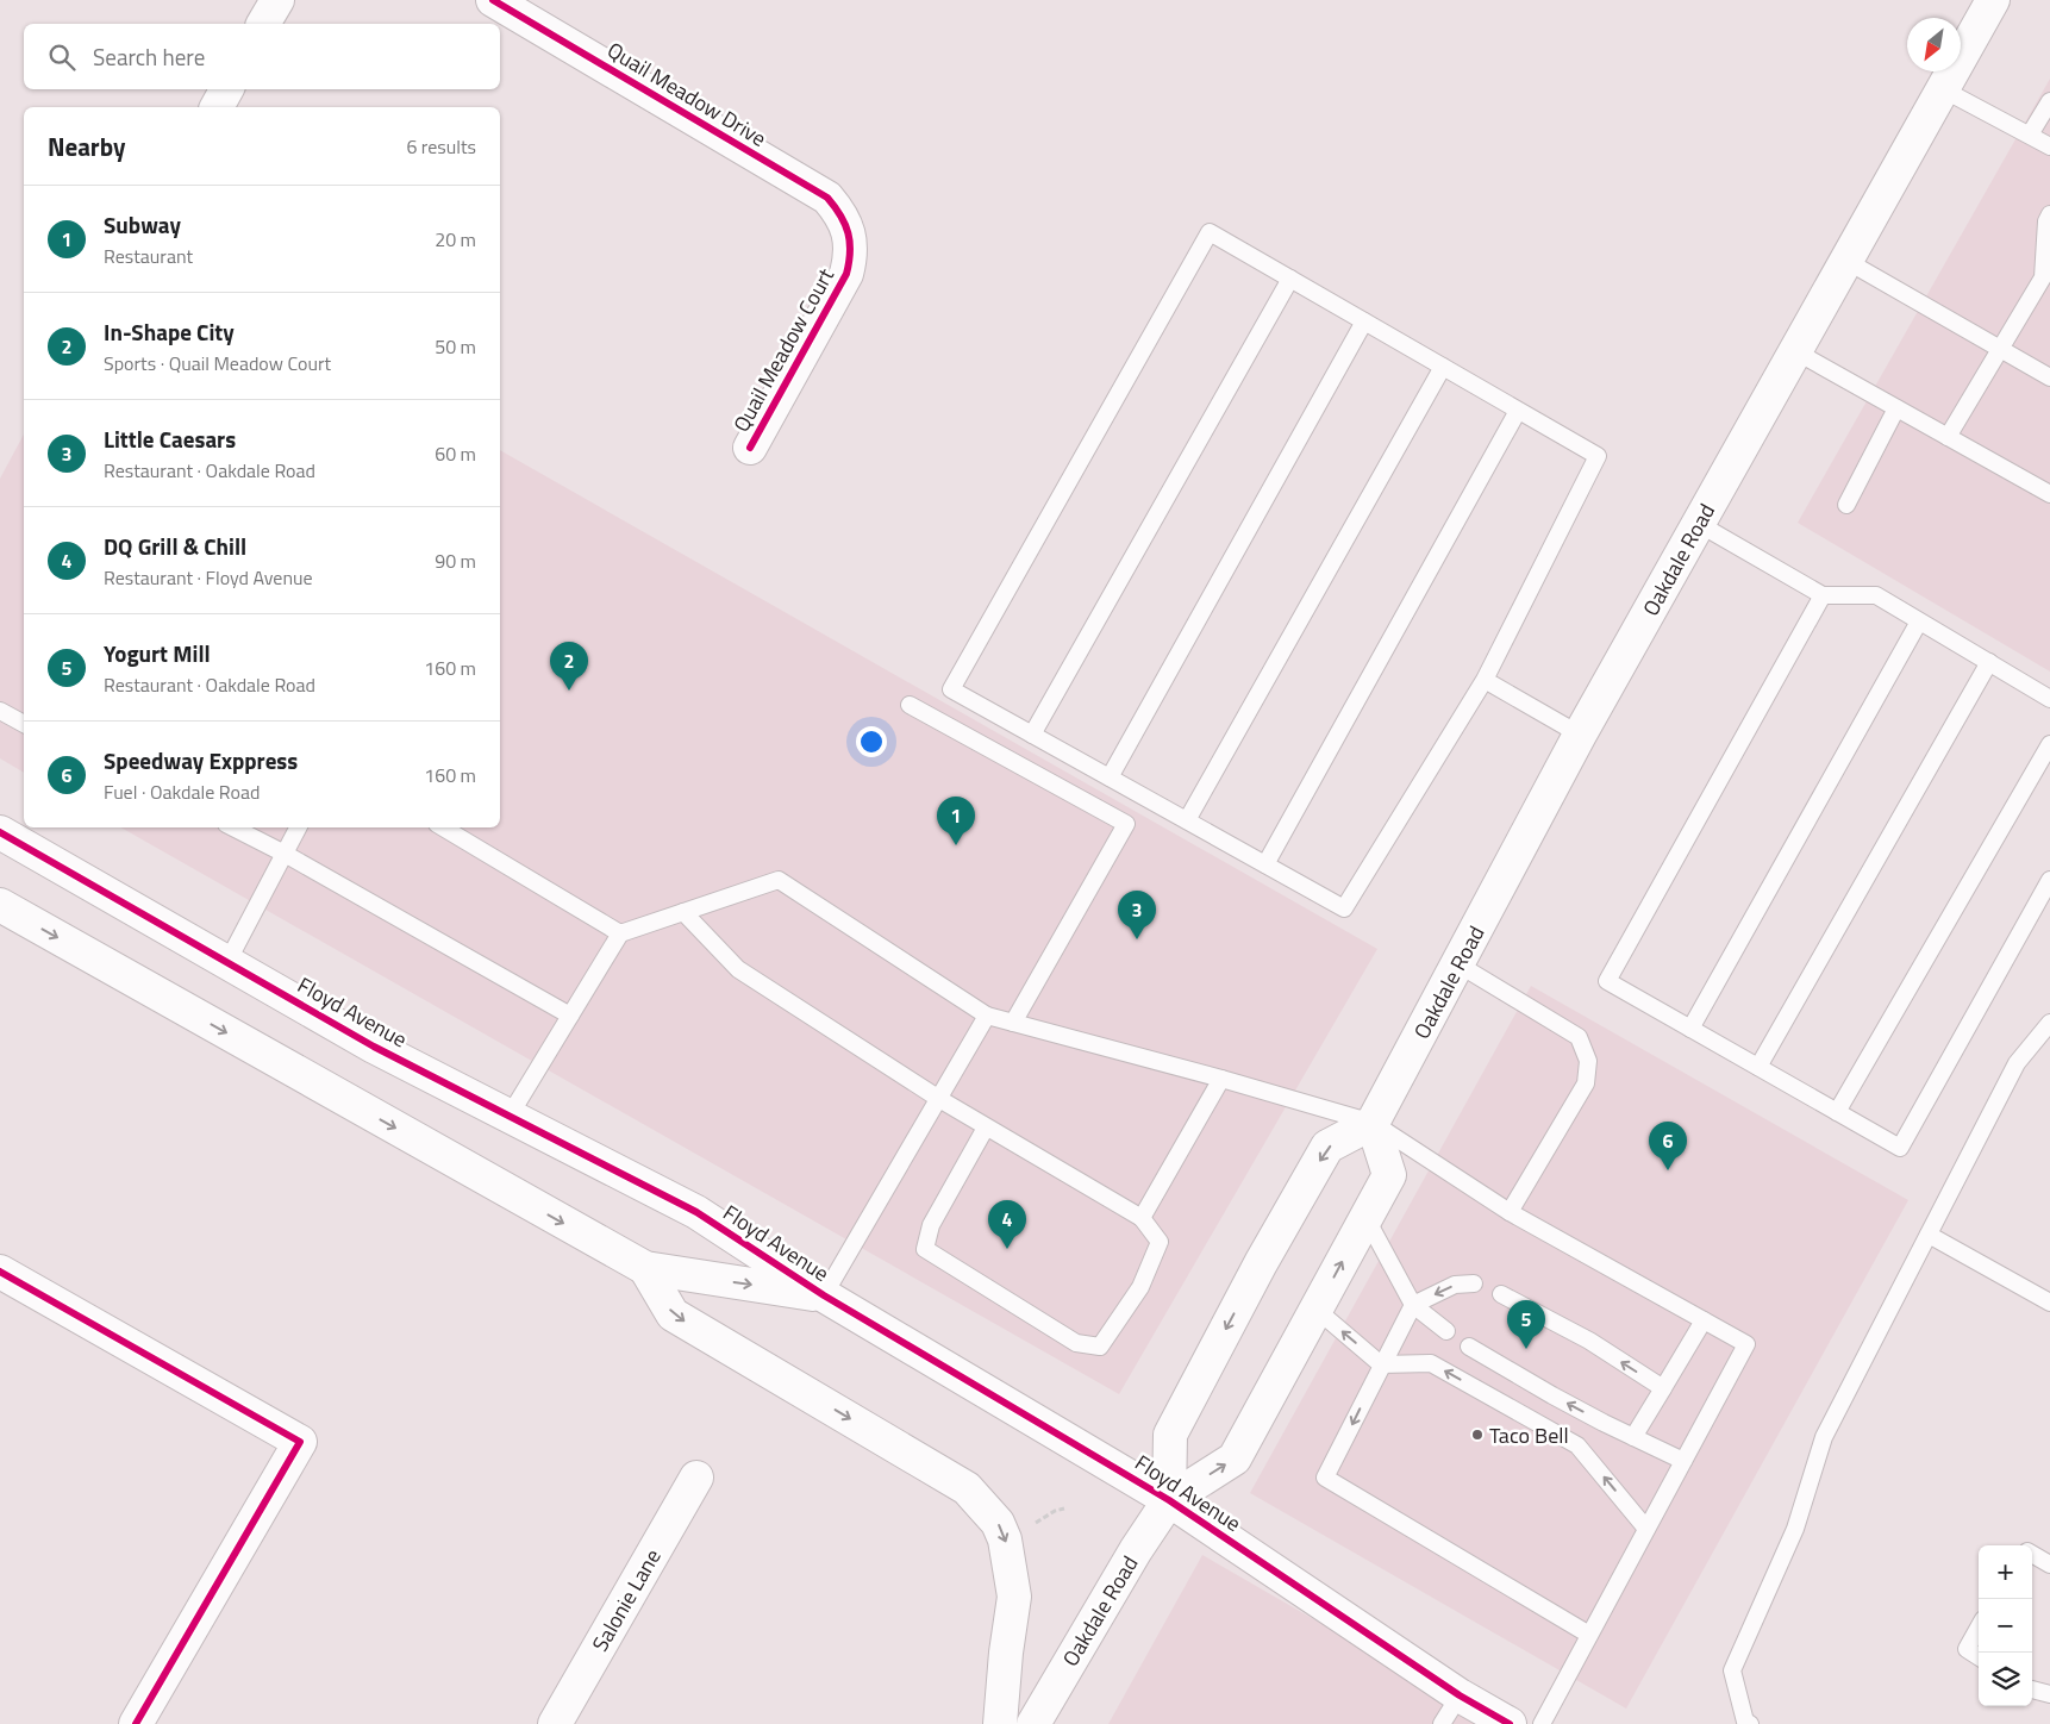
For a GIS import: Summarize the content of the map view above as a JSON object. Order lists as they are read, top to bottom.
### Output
{
  "streets": {
    "street": [
      "Quail Meadow Drive",
      "Quail Meadow Court",
      "Oakdale Road",
      "Floyd Avenue",
      "Salonie Lane"
    ]
  },
  "crossings": [
    ["Quail Meadow Drive", "Quail Meadow Court"],
    ["Oakdale Road", "Floyd Avenue"]
  ],
  "places": ["Taco Bell"],
  "north": "bottom left",
  "page": {
    "search": "Search here",
    "heading": ["Nearby", "6 results"],
    "list": [
      {
        "mark": "1",
        "name": "Subway",
        "note": "Restaurant",
        "value": "20 m"
      },
      {
        "mark": "2",
        "name": "In-Shape City",
        "note": "Sports · Quail Meadow Court",
        "value": "50 m"
      },
      {
        "mark": "3",
        "name": "Little Caesars",
        "note": "Restaurant · Oakdale Road",
        "value": "60 m"
      },
      {
        "mark": "4",
        "name": "DQ Grill & Chill",
        "note": "Restaurant · Floyd Avenue",
        "value": "90 m"
      },
      {
        "mark": "5",
        "name": "Yogurt Mill",
        "note": "Restaurant · Oakdale Road",
        "value": "160 m"
      },
      {
        "mark": "6",
        "name": "Speedway Exppress",
        "note": "Fuel · Oakdale Road",
        "value": "160 m"
      }
    ],
    "pins": [
      "2",
      "1",
      "3",
      "6",
      "4",
      "5"
    ],
    "map_buttons": ["+", "−"]
  }
}
